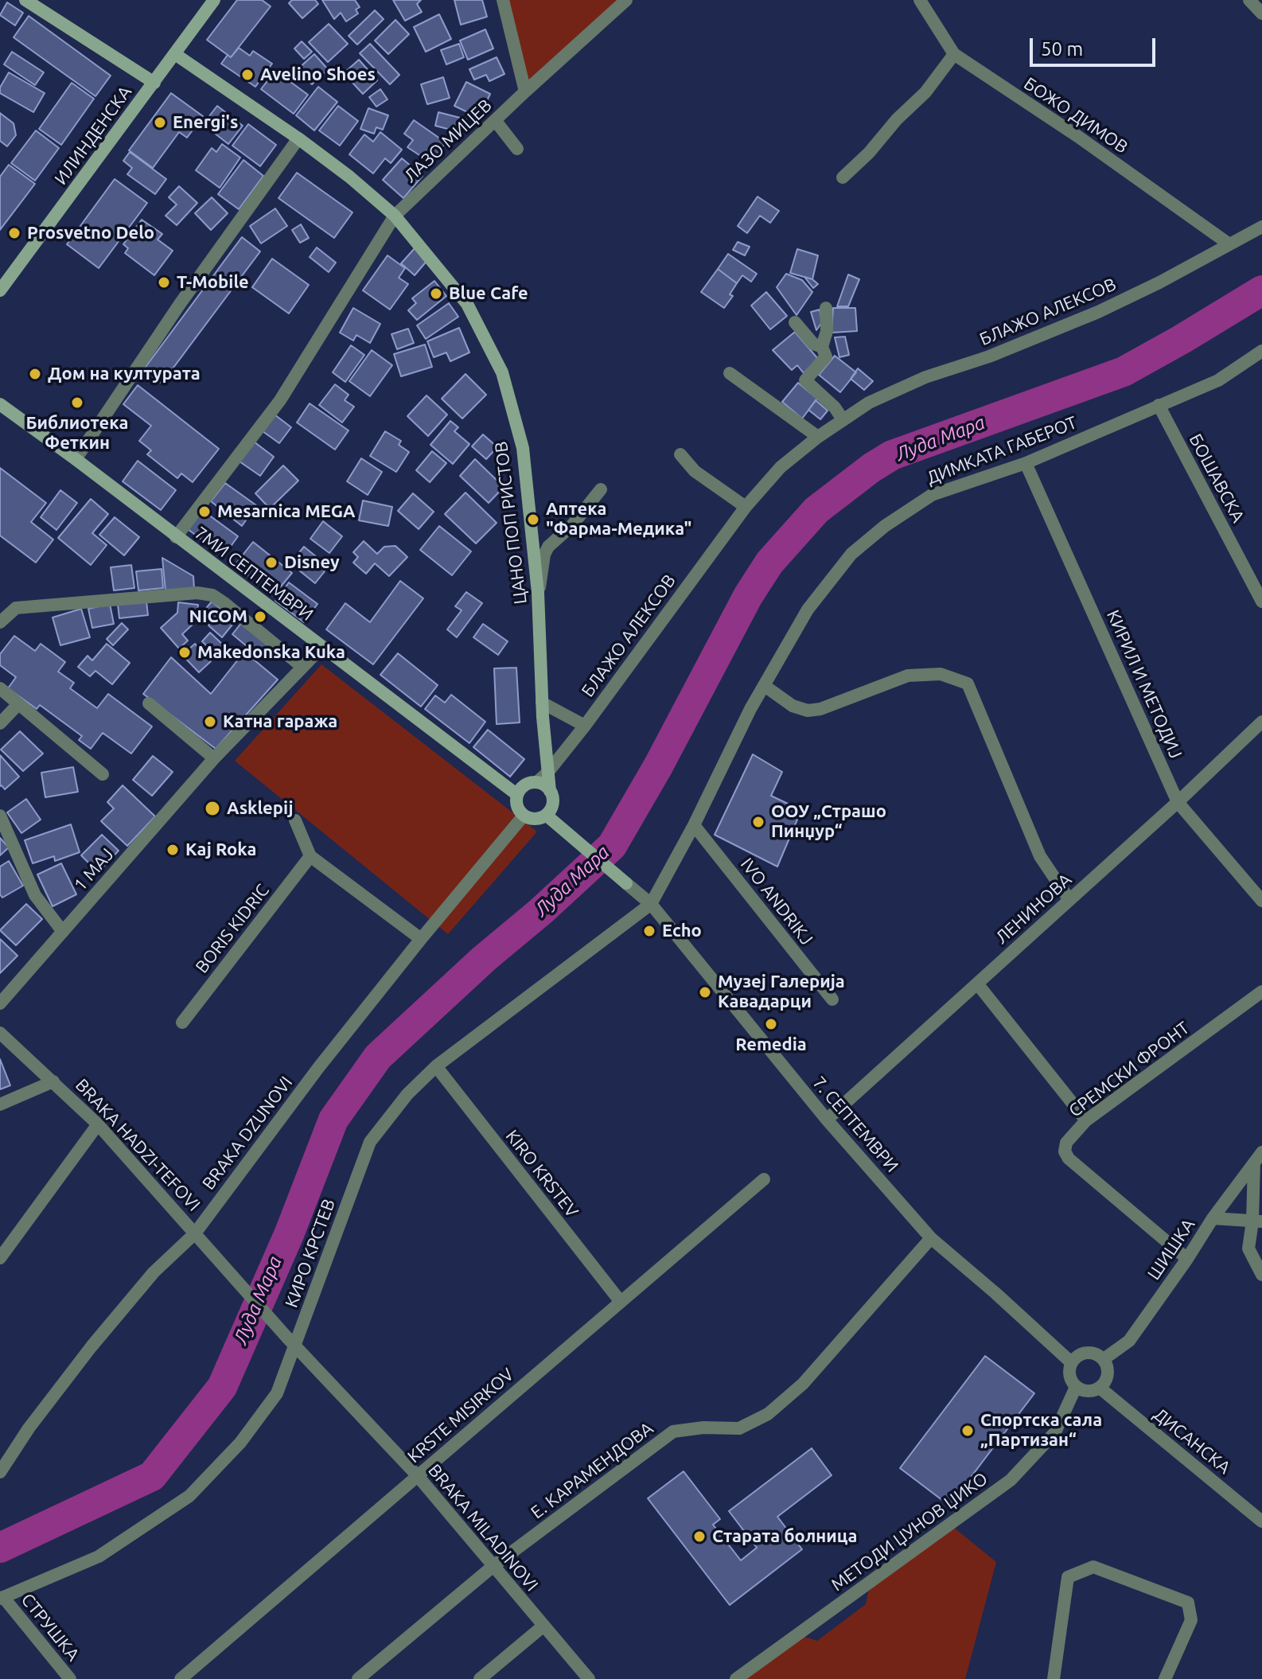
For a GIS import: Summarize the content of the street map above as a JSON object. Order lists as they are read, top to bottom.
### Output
{
  "streets": {
    "street": [
      "БОЖО ДИМОВ",
      "ИЛИНДЕНСКА",
      "ЛАЗО МИЦЕВ",
      "БЛАЖО АЛЕКСОВ",
      "ДИМКАТА ГАБЕРОТ",
      "БОШАВСКА",
      "ЦАНО ПОП РИСТОВ",
      "7МИ СЕПТЕМВРИ",
      "КИРИЛ И МЕТОДИЈ",
      "1 MAJ",
      "IVO ANDRIKJ",
      "ЛЕНИНОВА",
      "BORIS KIDRIC",
      "СРЕМСКИ ФРОНТ",
      "7. СЕПТЕМВРИ",
      "BRAKA DZUNOVI",
      "BRAKA HADZI-TEFOVI",
      "KIRO KRSTEV",
      "ШИШКА",
      "КИРО КРСТЕВ",
      "KRSTE MISIRKOV",
      "ДИСАНСКА",
      "Е. КАРАМЕНДОВА",
      "BRAKA MILADINOVI",
      "МЕТОДИ ЏУНОВ ЏИКО",
      "СТРУШКА"
    ]
  },
  "crossings": [
    ["БОЖО ДИМОВ", "БЛАЖО АЛЕКСОВ"],
    ["ИЛИНДЕНСКА", "ЦАНО ПОП РИСТОВ"],
    ["ЛАЗО МИЦЕВ", "ЦАНО ПОП РИСТОВ"],
    ["ЛАЗО МИЦЕВ", "7МИ СЕПТЕМВРИ"],
    ["БЛАЖО АЛЕКСОВ", "ЦАНО ПОП РИСТОВ"],
    ["БЛАЖО АЛЕКСОВ", "7МИ СЕПТЕМВРИ"],
    ["БЛАЖО АЛЕКСОВ", "7. СЕПТЕМВРИ"],
    ["БЛАЖО АЛЕКСОВ", "BRAKA DZUNOVI"],
    ["ДИМКАТА ГАБЕРОТ", "БОШАВСКА"],
    ["ДИМКАТА ГАБЕРОТ", "КИРИЛ И МЕТОДИЈ"],
    ["ДИМКАТА ГАБЕРОТ", "IVO ANDRIKJ"],
    ["ДИМКАТА ГАБЕРОТ", "7. СЕПТЕМВРИ"],
    ["ДИМКАТА ГАБЕРОТ", "КИРО КРСТЕВ"],
    ["ЦАНО ПОП РИСТОВ", "7МИ СЕПТЕМВРИ"],
    ["ЦАНО ПОП РИСТОВ", "7. СЕПТЕМВРИ"],
    ["ЦАНО ПОП РИСТОВ", "BRAKA DZUNOVI"],
    ["7МИ СЕПТЕМВРИ", "1 MAJ"],
    ["7МИ СЕПТЕМВРИ", "7. СЕПТЕМВРИ"],
    ["7МИ СЕПТЕМВРИ", "BRAKA DZUNOVI"],
    ["КИРИЛ И МЕТОДИЈ", "ЛЕНИНОВА"],
    ["ЛЕНИНОВА", "7. СЕПТЕМВРИ"],
    ["СРЕМСКИ ФРОНТ", "ШИШКА"],
    ["7. СЕПТЕМВРИ", "BRAKA DZUNOVI"],
    ["7. СЕПТЕМВРИ", "ШИШКА"],
    ["7. СЕПТЕМВРИ", "КИРО КРСТЕВ"],
    ["7. СЕПТЕМВРИ", "ДИСАНСКА"],
    ["7. СЕПТЕМВРИ", "Е. КАРАМЕНДОВА"],
    ["7. СЕПТЕМВРИ", "МЕТОДИ ЏУНОВ ЏИКО"],
    ["BRAKA DZUNOVI", "BRAKA HADZI-TEFOVI"],
    ["BRAKA HADZI-TEFOVI", "BRAKA MILADINOVI"],
    ["KIRO KRSTEV", "КИРО КРСТЕВ"],
    ["KIRO KRSTEV", "KRSTE MISIRKOV"],
    ["ШИШКА", "ДИСАНСКА"],
    ["ШИШКА", "МЕТОДИ ЏУНОВ ЏИКО"],
    ["КИРО КРСТЕВ", "BRAKA MILADINOVI"],
    ["КИРО КРСТЕВ", "СТРУШКА"],
    ["KRSTE MISIRKOV", "BRAKA MILADINOVI"],
    ["ДИСАНСКА", "МЕТОДИ ЏУНОВ ЏИКО"],
    ["Е. КАРАМЕНДОВА", "BRAKA MILADINOVI"]
  ],
  "water": ["Луда Мара"],
  "places": [
    "Avelino Shoes",
    "Energi's",
    "Prosvetno Delo",
    "T-Mobile",
    "Blue Cafe",
    "Дом на културата",
    "Библиотека Феткин",
    "Mesarnica MEGA",
    "Аптека \"Фарма-Медика\"",
    "Disney",
    "NICOM",
    "Makedonska Kuka",
    "Катна гаража",
    "Asklepij",
    "ООУ „Страшо Пинџур“",
    "Kaj Roka",
    "Echo",
    "Музеј Галерија Кавадарци",
    "Remedia",
    "Спортска сала „Партизан“",
    "Старата болница"
  ],
  "scale_bar": "50 m"
}
